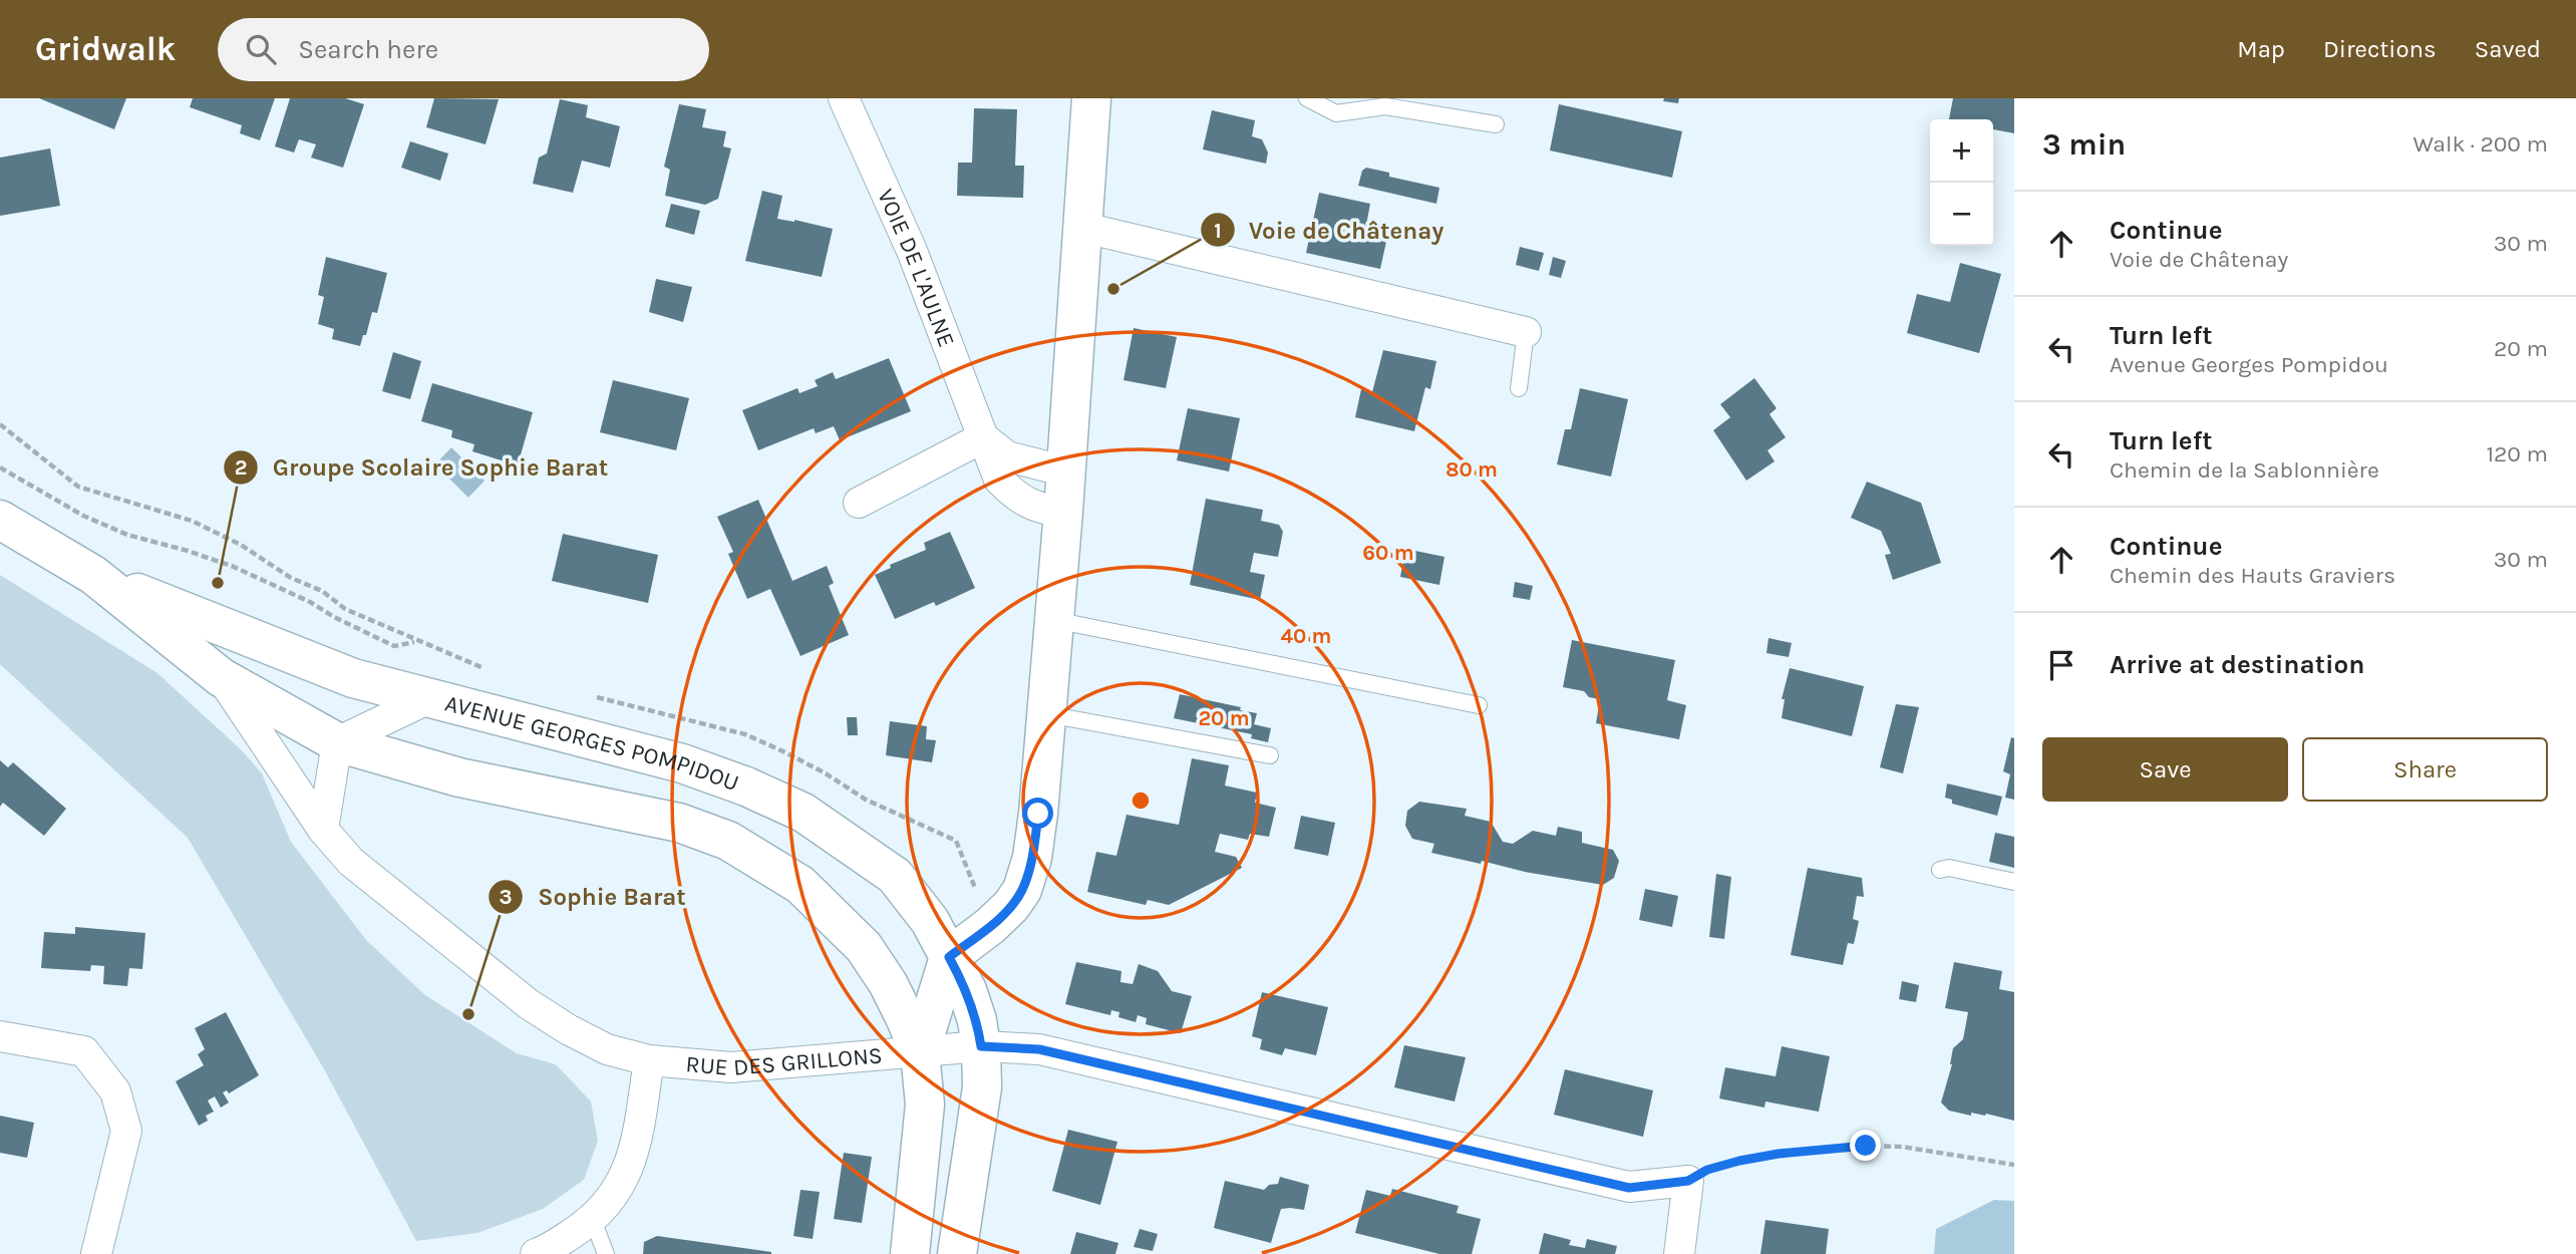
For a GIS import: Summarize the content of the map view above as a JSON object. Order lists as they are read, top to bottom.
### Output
{
  "streets": {
    "main road": ["AVENUE GEORGES POMPIDOU"],
    "street": ["VOIE DE L'AULNE", "RUE DES GRILLONS"]
  },
  "crossings": [
    ["AVENUE GEORGES POMPIDOU", "RUE DES GRILLONS"]
  ],
  "places": ["Voie de Châtenay", "Groupe Scolaire Sophie Barat", "Sophie Barat"],
  "page": {
    "header": "Gridwalk",
    "search": "Search here",
    "nav": ["Map", "Directions", "Saved"],
    "heading": ["3 min", "Walk · 200 m"],
    "map_buttons": ["+", "−"],
    "list": [
      ["Continue", "Voie de Châtenay", "30 m"],
      ["Turn left", "Avenue Georges Pompidou", "20 m"],
      ["Turn left", "Chemin de la Sablonnière", "120 m"],
      ["Continue", "Chemin des Hauts Graviers", "30 m"],
      "Arrive at destination"
    ],
    "buttons": ["Save", "Share"]
  },
  "rings": [
    "80 m",
    "60 m",
    "40 m",
    "20 m"
  ]
}
